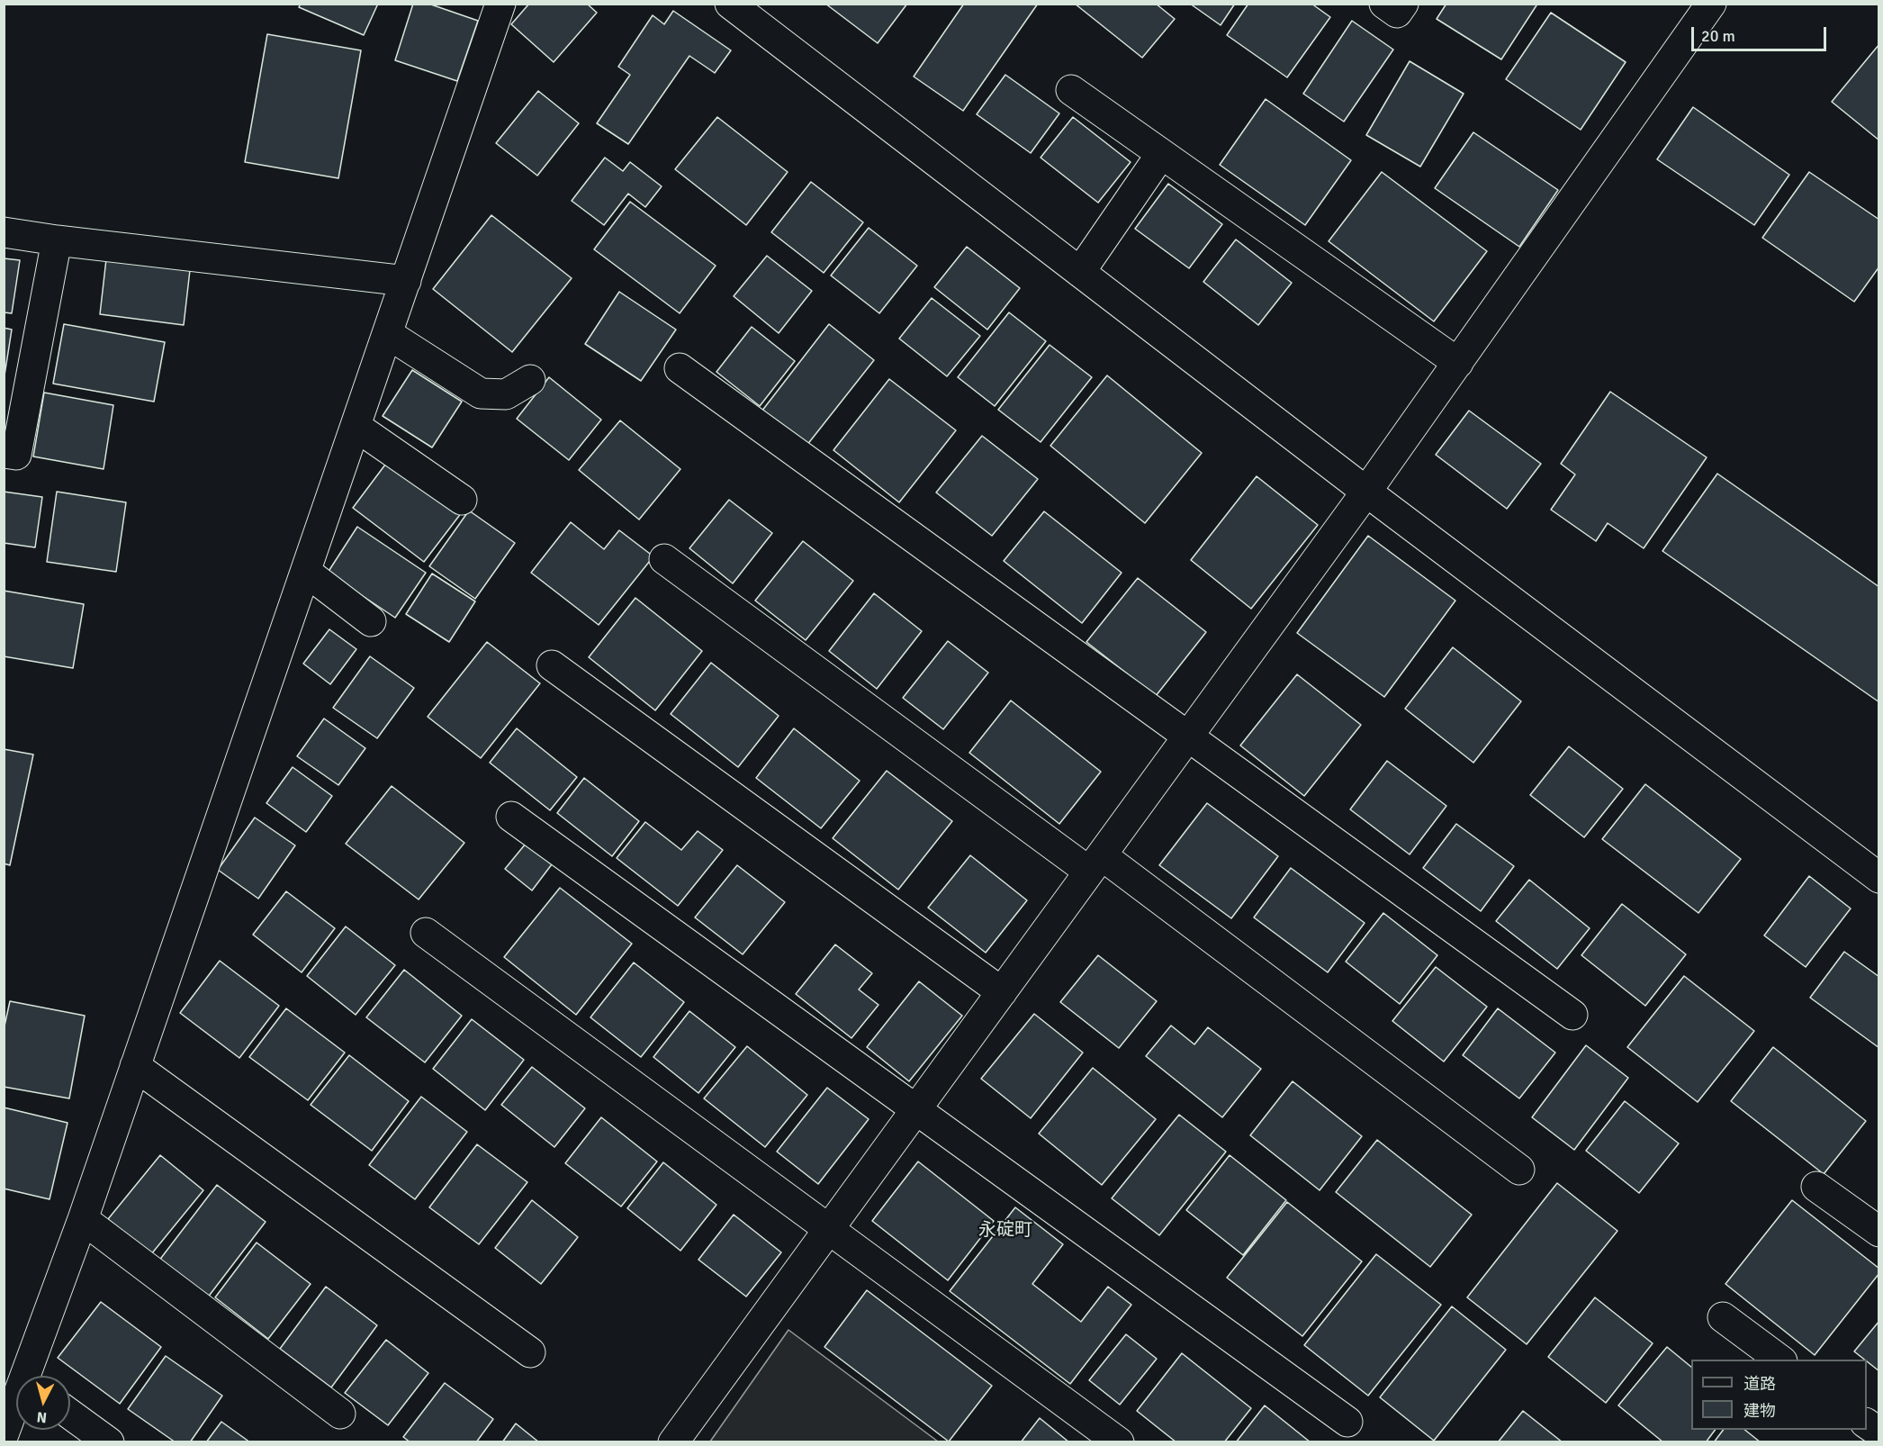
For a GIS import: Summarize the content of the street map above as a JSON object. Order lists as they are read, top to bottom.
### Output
{
  "districts": ["永碇町"],
  "legend": ["道路", "建物"],
  "scale_bar": "20 m",
  "north": "bottom"
}
